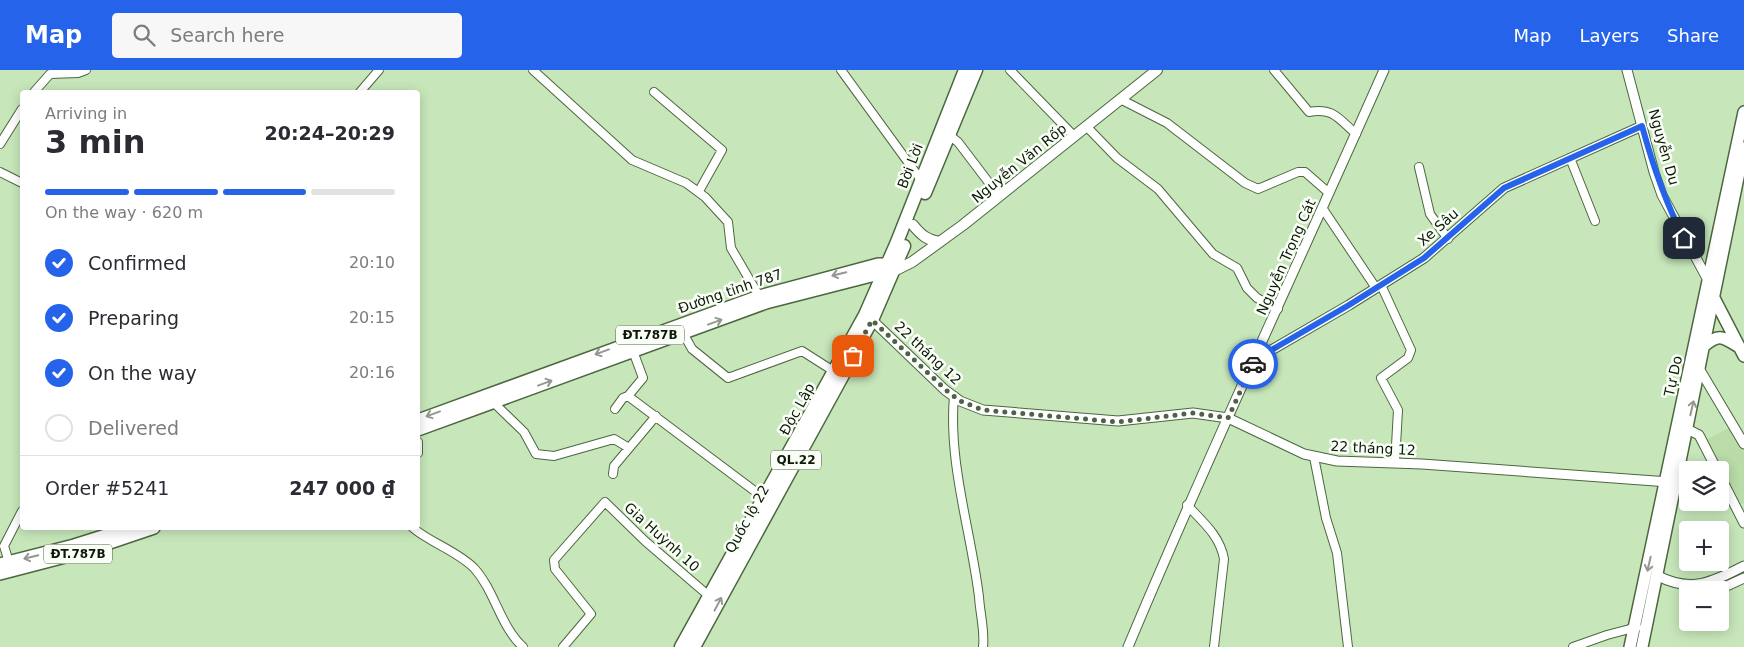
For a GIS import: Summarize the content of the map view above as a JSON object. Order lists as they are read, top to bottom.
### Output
{
  "streets": {
    "highway": [
      "Bời Lời",
      "Độc Lập",
      "QL.22",
      "Quốc lộ 22"
    ],
    "main road": [
      "Nguyễn Văn Rốp",
      "Đường tỉnh 787",
      "ĐT.787B",
      "Tự Do"
    ],
    "street": [
      "Nguyễn Du",
      "Xe Sâu",
      "Nguyễn Trọng Cát",
      "22 tháng 12",
      "Gia Huỳnh 10"
    ]
  },
  "crossings": [
    ["Nguyễn Du", "Xe Sâu"],
    ["Nguyễn Du", "Tự Do"],
    ["Nguyễn Văn Rốp", "Bời Lời"],
    ["Nguyễn Văn Rốp", "Đường tỉnh 787"],
    ["Nguyễn Văn Rốp", "Quốc lộ 22"],
    ["Bời Lời", "Đường tỉnh 787"],
    ["Bời Lời", "Quốc lộ 22"],
    ["Xe Sâu", "Nguyễn Trọng Cát"],
    ["Nguyễn Trọng Cát", "22 tháng 12"],
    ["Đường tỉnh 787", "Quốc lộ 22"],
    ["22 tháng 12", "Tự Do"],
    ["22 tháng 12", "Độc Lập"],
    ["22 tháng 12", "Quốc lộ 22"],
    ["Độc Lập", "Quốc lộ 22"],
    ["Độc Lập", "Gia Huỳnh 10"]
  ],
  "one_way": ["Quốc lộ 22"],
  "page": {
    "header": "Map",
    "search": "Search here",
    "nav": ["Map", "Layers", "Share"],
    "heading": ["3 min", "Arriving in", "20:24–20:29"],
    "panel": ["Order #5241", "247 000 ₫"],
    "bar": "On the way · 620 m",
    "list": [
      ["Confirmed", "20:10"],
      ["Preparing", "20:15"],
      ["On the way", "20:16"],
      "Delivered"
    ],
    "map_buttons": ["+", "−"]
  }
}
